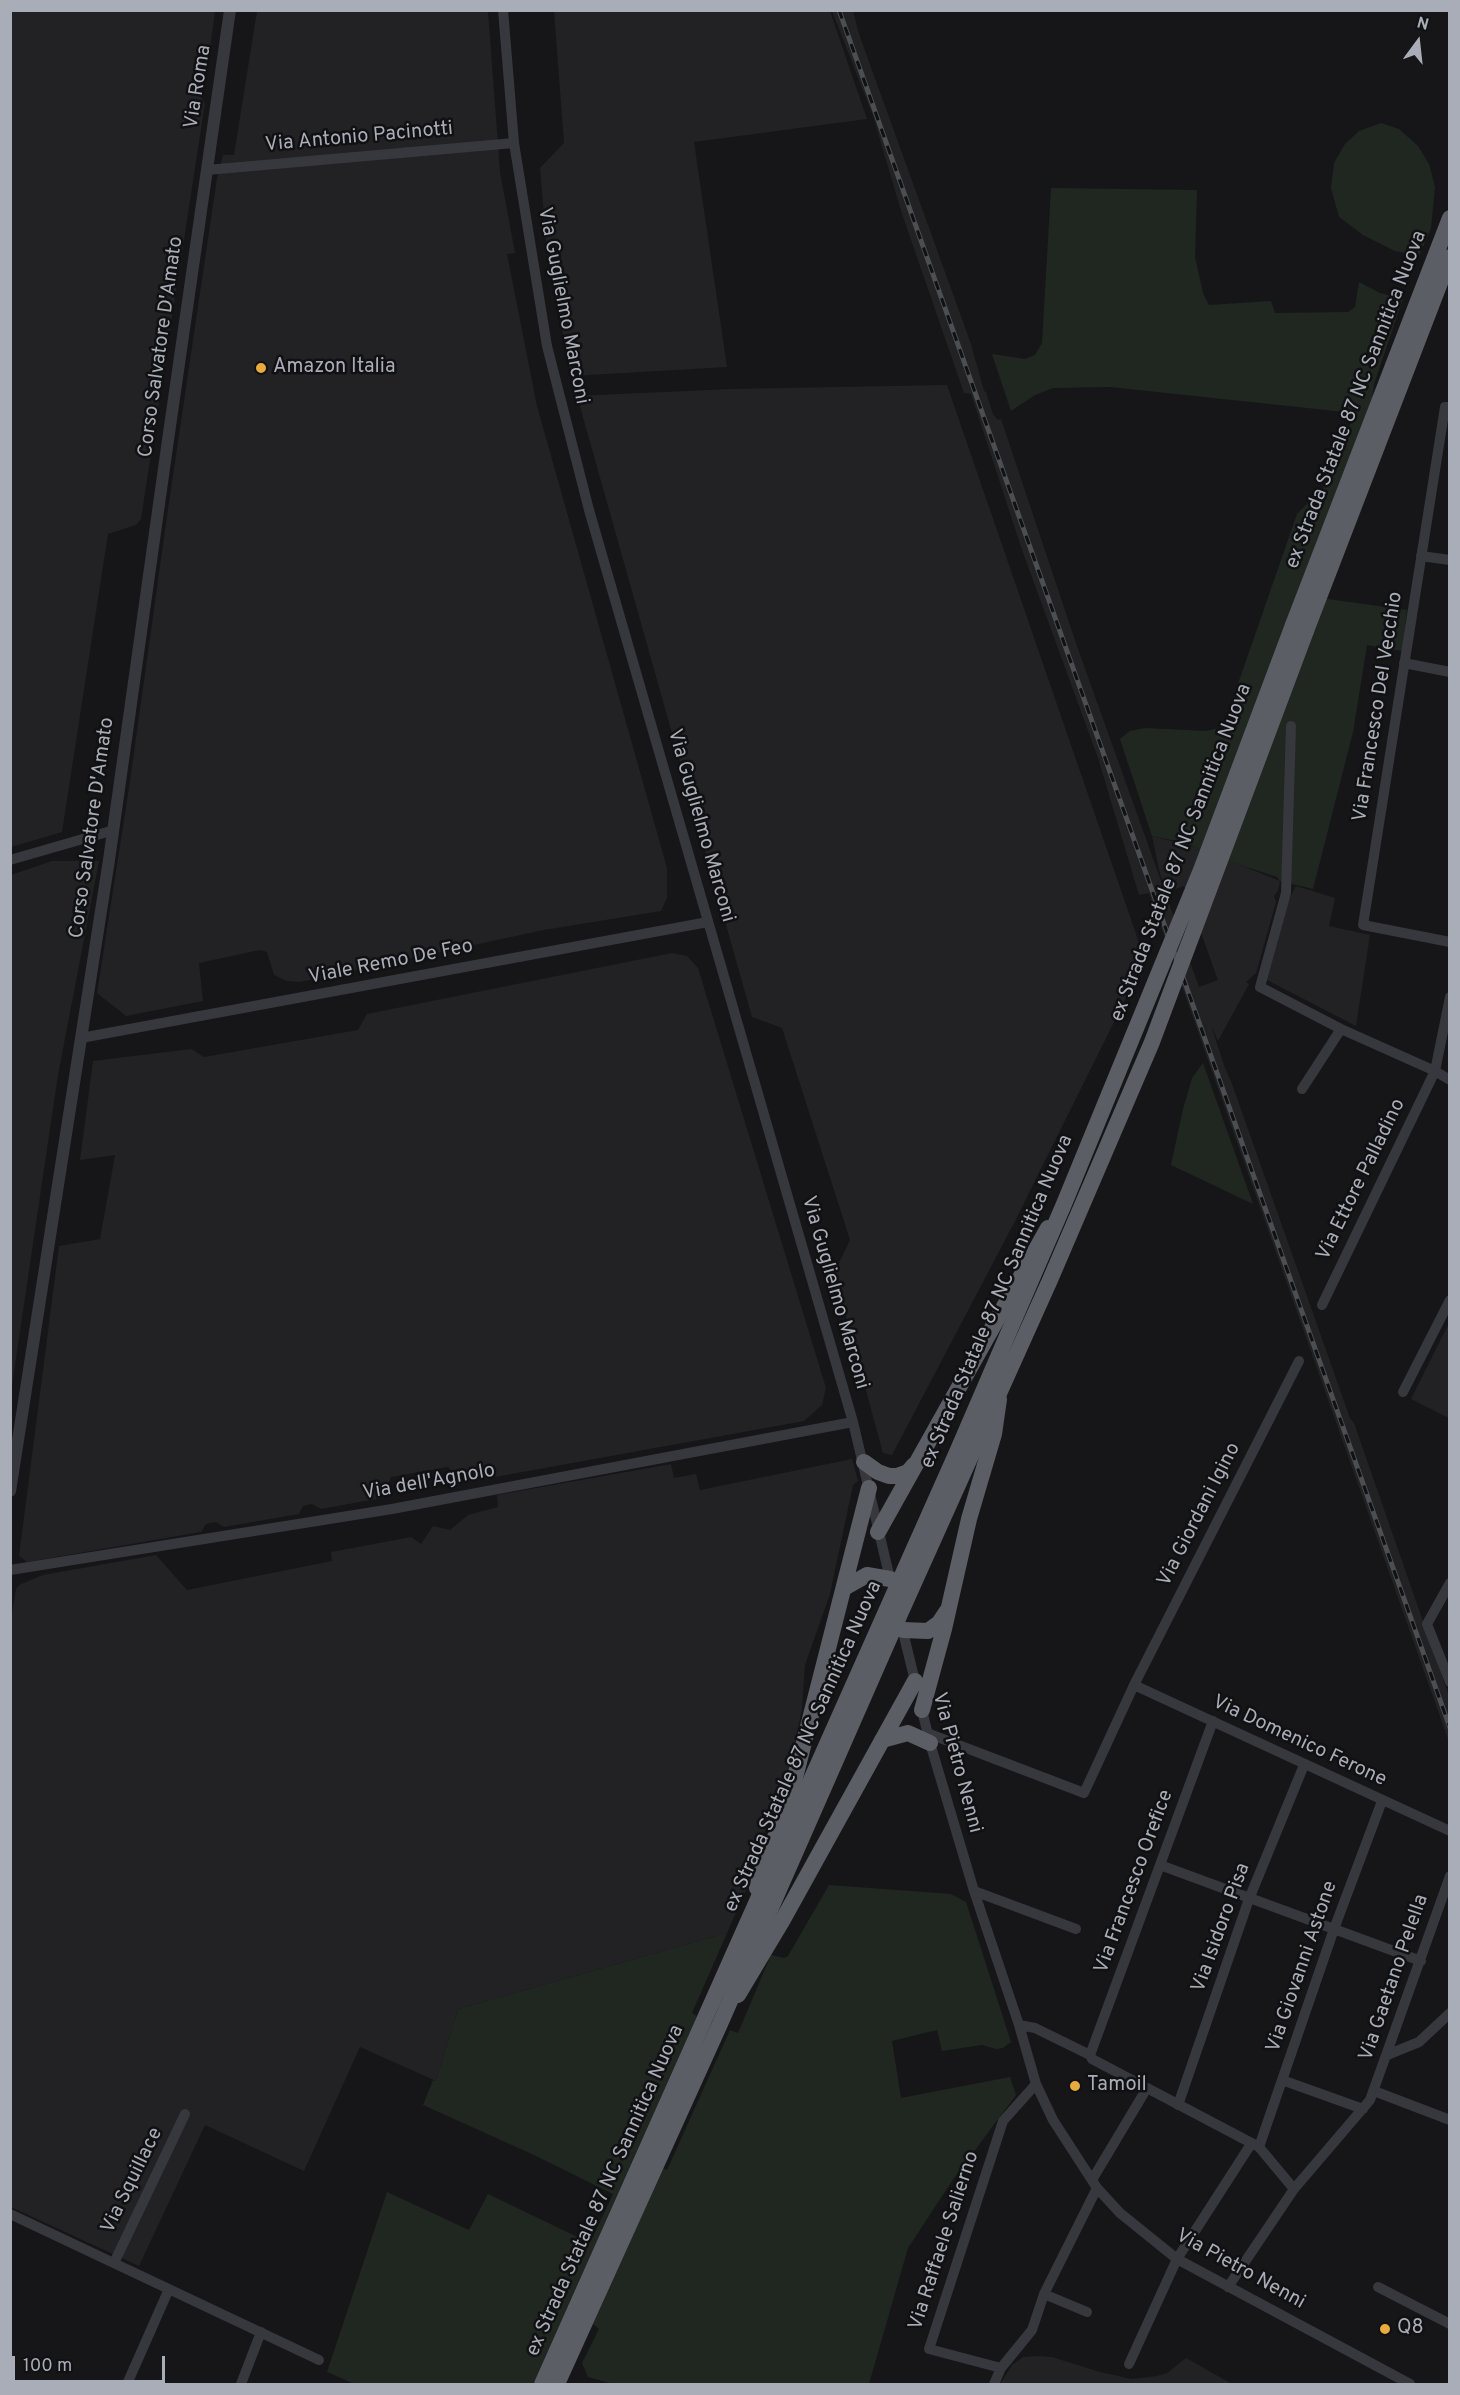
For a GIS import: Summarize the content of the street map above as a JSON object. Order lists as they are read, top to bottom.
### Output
{
  "streets": {
    "highway": ["ex Strada Statale 87 NC Sannitica Nuova"],
    "street": [
      "Via Roma",
      "Via Antonio Pacinotti",
      "Via Guglielmo Marconi",
      "Corso Salvatore D'Amato",
      "Via Francesco Del Vecchio",
      "Viale Remo De Feo",
      "Via Ettore Palladino",
      "Via dell'Agnolo",
      "Via Giordani Igino",
      "Via Domenico Ferone",
      "Via Pietro Nenni",
      "Via Francesco Orefice",
      "Via Isidoro Pisa",
      "Via Giovanni Astone",
      "Via Gaetano Pelella",
      "Via Squillace",
      "Via Raffaele Salierno"
    ]
  },
  "crossings": [
    ["Via Roma", "Via Antonio Pacinotti"],
    ["Via Roma", "Corso Salvatore D'Amato"],
    ["Via Antonio Pacinotti", "Via Guglielmo Marconi"],
    ["Via Antonio Pacinotti", "Corso Salvatore D'Amato"],
    ["Via Guglielmo Marconi", "Viale Remo De Feo"],
    ["Via Guglielmo Marconi", "Via dell'Agnolo"],
    ["Via Guglielmo Marconi", "Via Pietro Nenni"],
    ["Corso Salvatore D'Amato", "Viale Remo De Feo"],
    ["Via Giordani Igino", "Via Domenico Ferone"],
    ["Via Giordani Igino", "Via Pietro Nenni"],
    ["Via Domenico Ferone", "Via Francesco Orefice"],
    ["Via Domenico Ferone", "Via Isidoro Pisa"],
    ["Via Domenico Ferone", "Via Giovanni Astone"],
    ["Via Pietro Nenni", "Via Giovanni Astone"],
    ["Via Pietro Nenni", "Via Gaetano Pelella"],
    ["Via Pietro Nenni", "Via Raffaele Salierno"]
  ],
  "places": ["Amazon Italia", "Tamoil", "Q8"],
  "scale_bar": "100 m",
  "north": "top"
}
